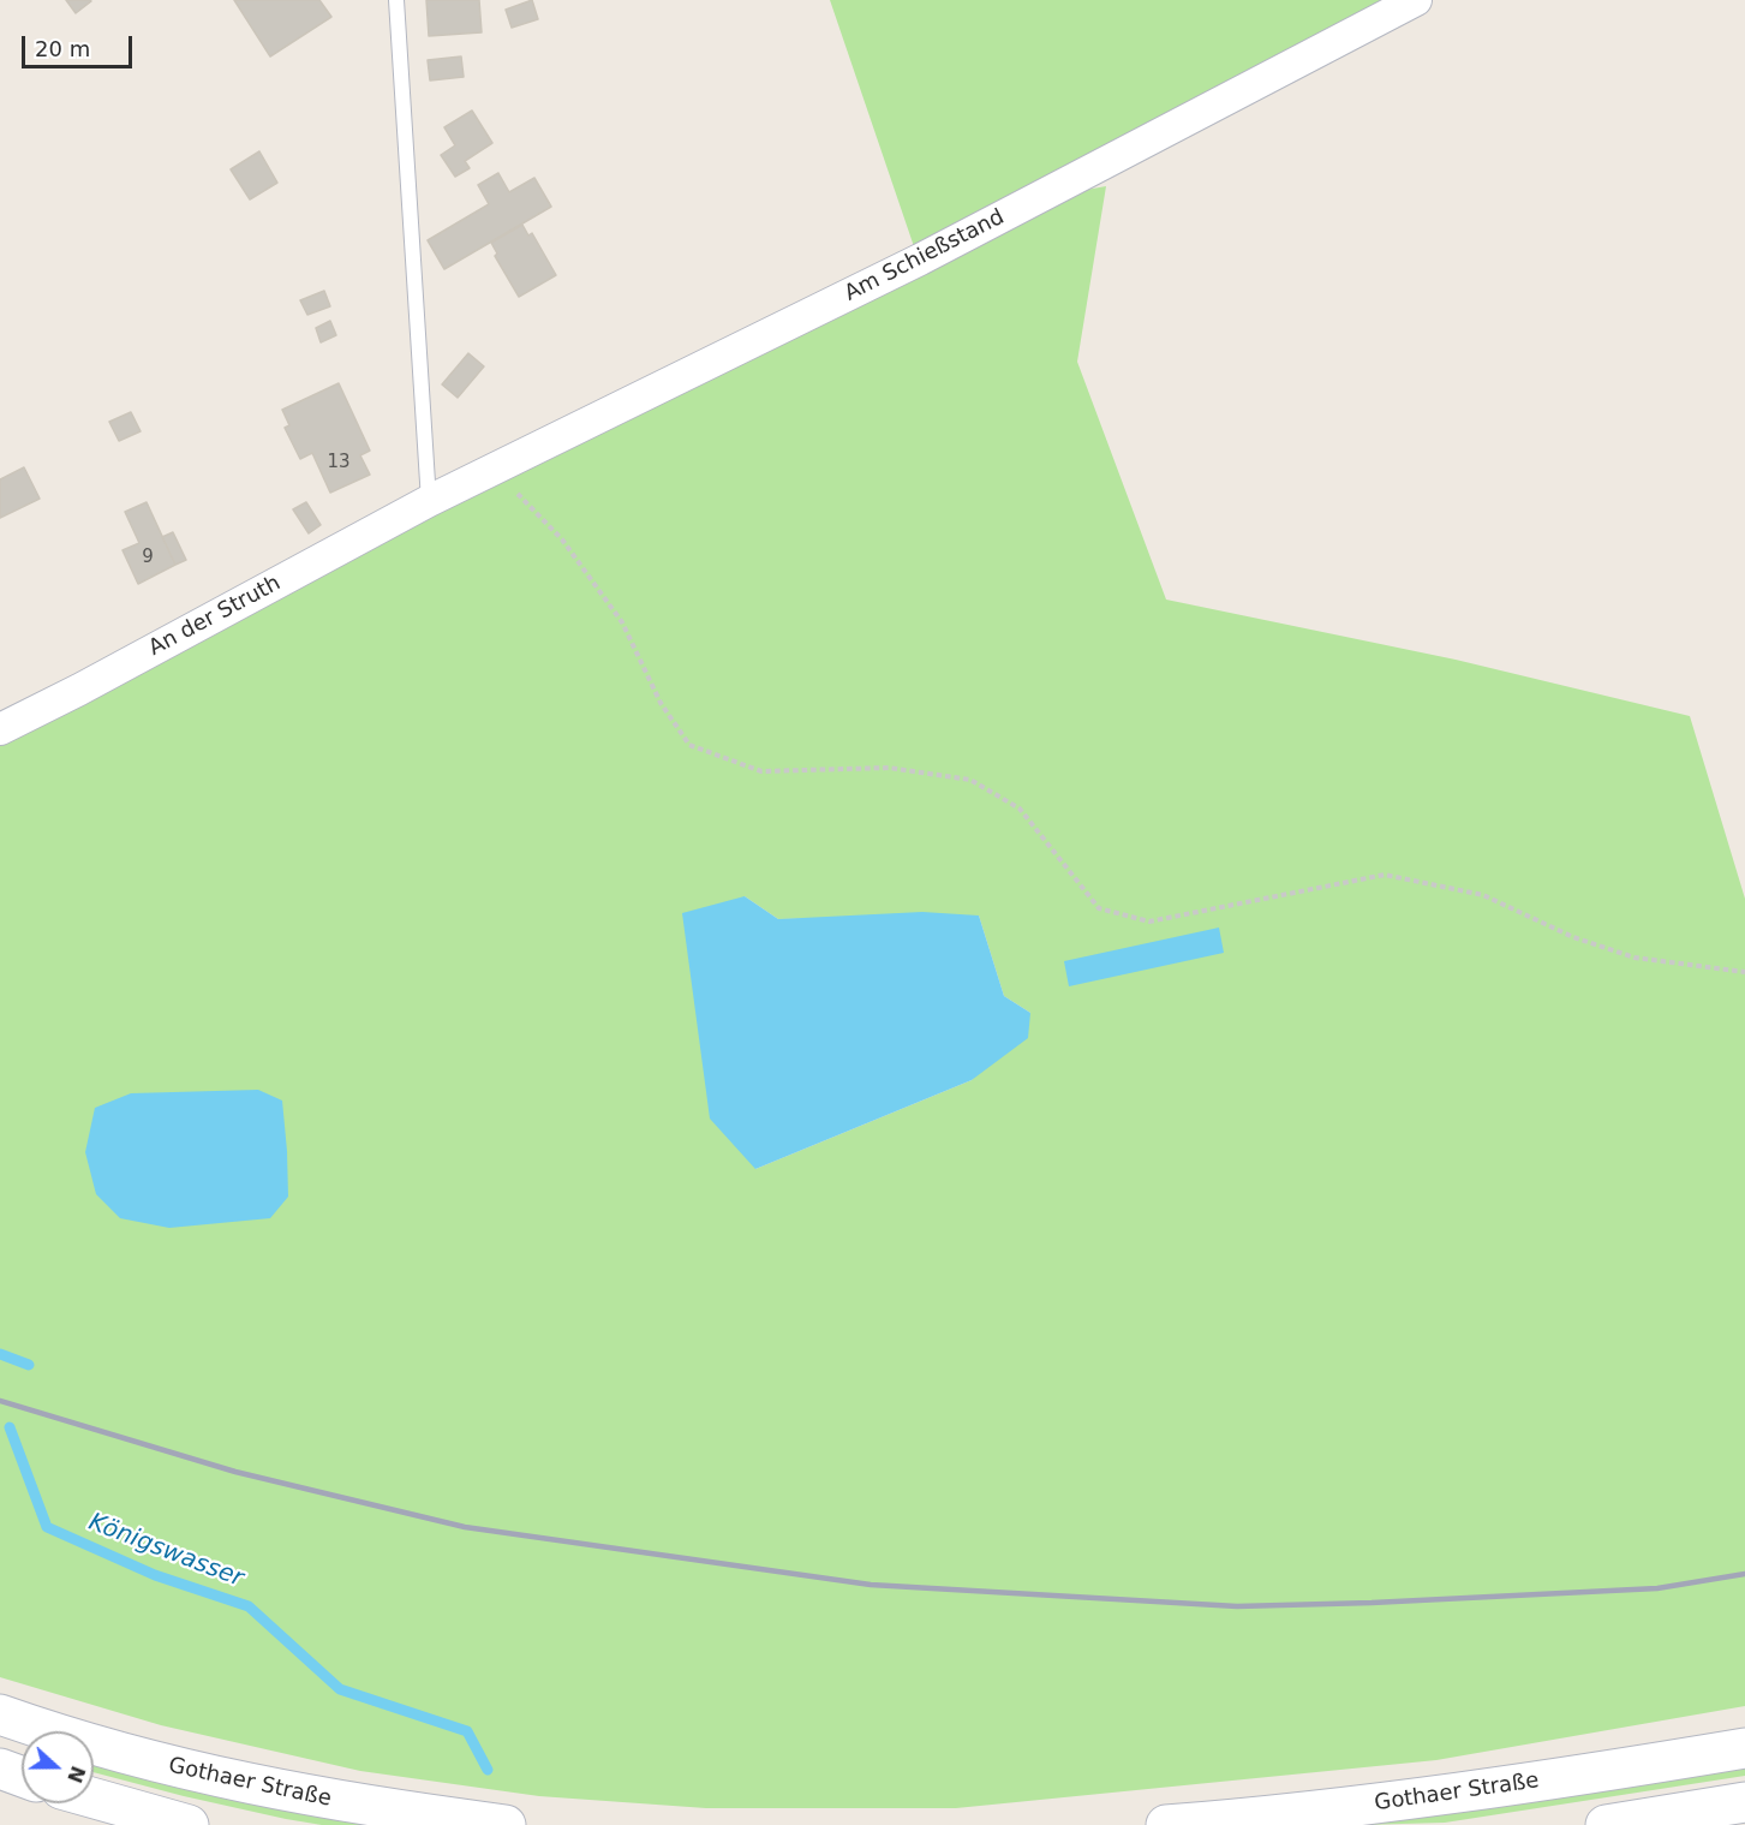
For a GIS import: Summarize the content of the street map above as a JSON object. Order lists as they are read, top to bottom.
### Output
{
  "streets": {
    "main road": ["Gothaer Straße"],
    "street": ["Am Schießstand", "An der Struth"]
  },
  "crossings": [
    ["Am Schießstand", "An der Struth"]
  ],
  "water": ["Königswasser"],
  "house_numbers": ["13", "9"],
  "scale_bar": "20 m",
  "north": "right"
}
